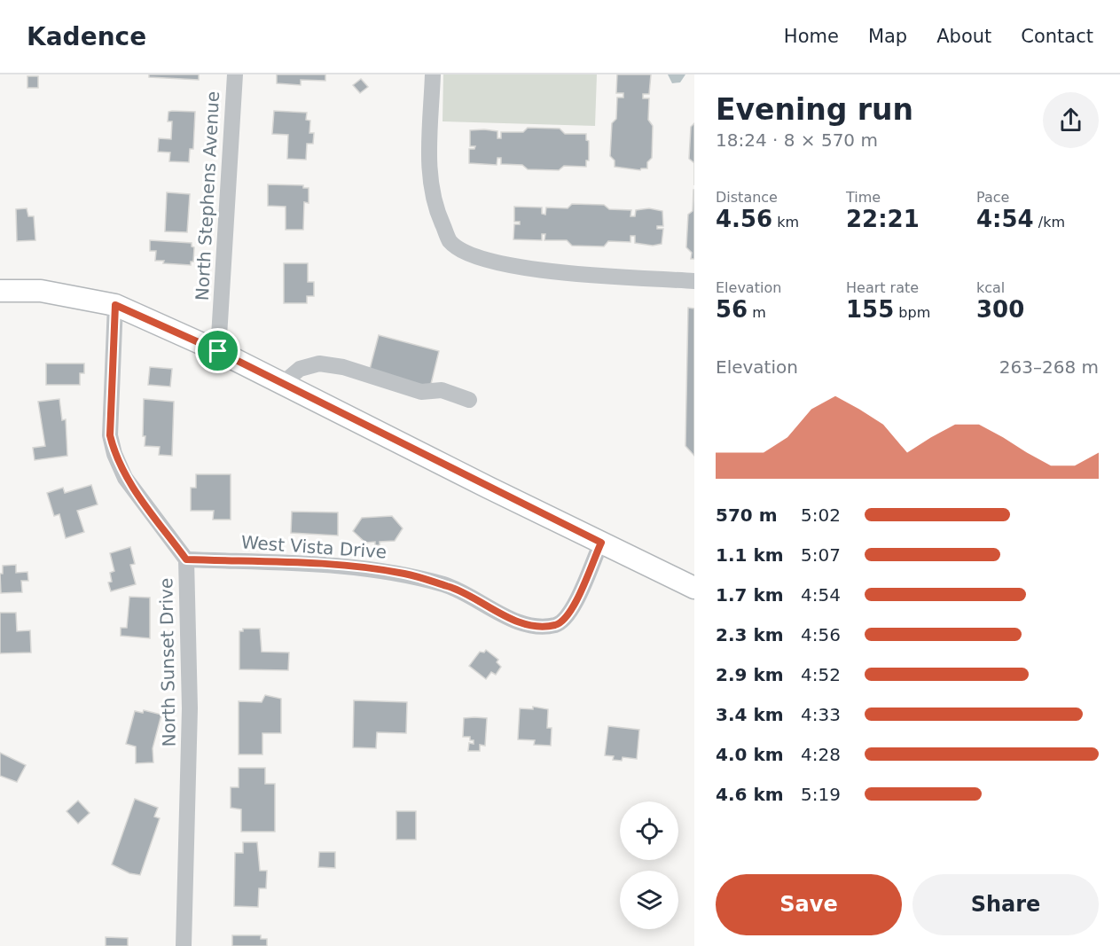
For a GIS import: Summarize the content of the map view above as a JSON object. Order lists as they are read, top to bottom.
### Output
{
  "streets": {
    "street": ["North Stephens Avenue", "West Vista Drive", "North Sunset Drive"]
  },
  "crossings": [
    ["West Vista Drive", "North Sunset Drive"]
  ],
  "page": {
    "header": "Kadence",
    "nav": [
      "Home",
      "Map",
      "About",
      "Contact"
    ],
    "heading": ["Evening run", "18:24 · 8 × 570 m"],
    "stats": [
      ["Distance", "4.56 km"],
      ["Time", "22:21"],
      ["Pace", "4:54 /km"],
      ["Elevation", "56 m"],
      ["Heart rate", "155 bpm"],
      ["kcal", "300"]
    ],
    "chart": ["Elevation", "263–268 m"],
    "list": [
      {
        "name": "570 m",
        "note": "5:02"
      },
      {
        "name": "1.1 km",
        "note": "5:07"
      },
      {
        "name": "1.7 km",
        "note": "4:54"
      },
      {
        "name": "2.3 km",
        "note": "4:56"
      },
      {
        "name": "2.9 km",
        "note": "4:52"
      },
      {
        "name": "3.4 km",
        "note": "4:33"
      },
      {
        "name": "4.0 km",
        "note": "4:28"
      },
      {
        "name": "4.6 km",
        "note": "5:19"
      }
    ],
    "buttons": ["Save", "Share"]
  }
}
